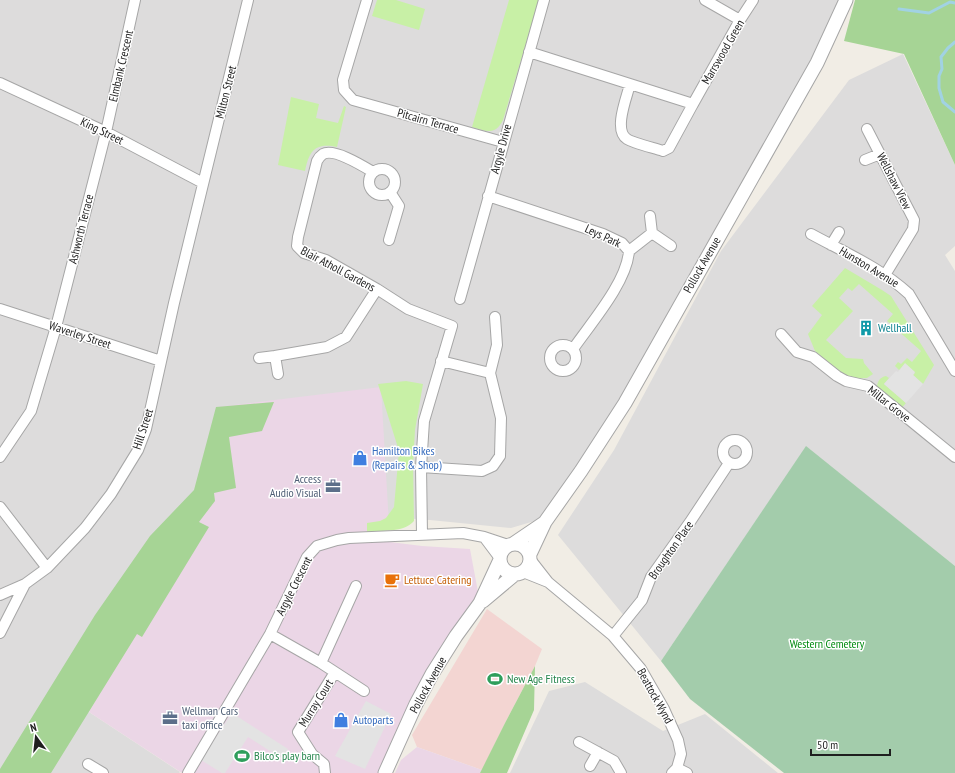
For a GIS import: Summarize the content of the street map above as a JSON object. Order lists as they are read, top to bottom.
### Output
{
  "streets": {
    "street": [
      "Marrswood Green",
      "Elmbank Crescent",
      "Milton Street",
      "Pitcairn Terrace",
      "King Street",
      "Argyle Drive",
      "Wellshaw View",
      "Ashworth Terrace",
      "Leys Park",
      "Pollock Avenue",
      "Hunston Avenue",
      "Blair Atholl Gardens",
      "Waverley Street",
      "Millar Grove",
      "Hill Street",
      "Broughton Place",
      "Argyle Crescent",
      "Beattock Wynd",
      "Murray Court"
    ]
  },
  "crossings": [
    ["Elmbank Crescent", "King Street"],
    ["Elmbank Crescent", "Ashworth Terrace"],
    ["Milton Street", "King Street"],
    ["Milton Street", "Hill Street"],
    ["Pitcairn Terrace", "Argyle Drive"],
    ["King Street", "Ashworth Terrace"],
    ["King Street", "Hill Street"],
    ["Argyle Drive", "Leys Park"],
    ["Wellshaw View", "Hunston Avenue"],
    ["Ashworth Terrace", "Waverley Street"],
    ["Pollock Avenue", "Argyle Crescent"],
    ["Pollock Avenue", "Beattock Wynd"],
    ["Waverley Street", "Hill Street"],
    ["Broughton Place", "Beattock Wynd"],
    ["Argyle Crescent", "Beattock Wynd"],
    ["Argyle Crescent", "Murray Court"]
  ],
  "parks": ["Western Cemetery"],
  "places": {
    "building": ["Wellhall"],
    "shop": ["Hamilton Bikes (Repairs & Shop)", "Autoparts"],
    "office": ["Access Audio Visual", "Wellman Cars taxi office"],
    "cafe": ["Lettuce Catering"],
    "sports": ["New Age Fitness", "Bilco's play barn"]
  },
  "scale_bar": "50 m",
  "north": "top"
}
